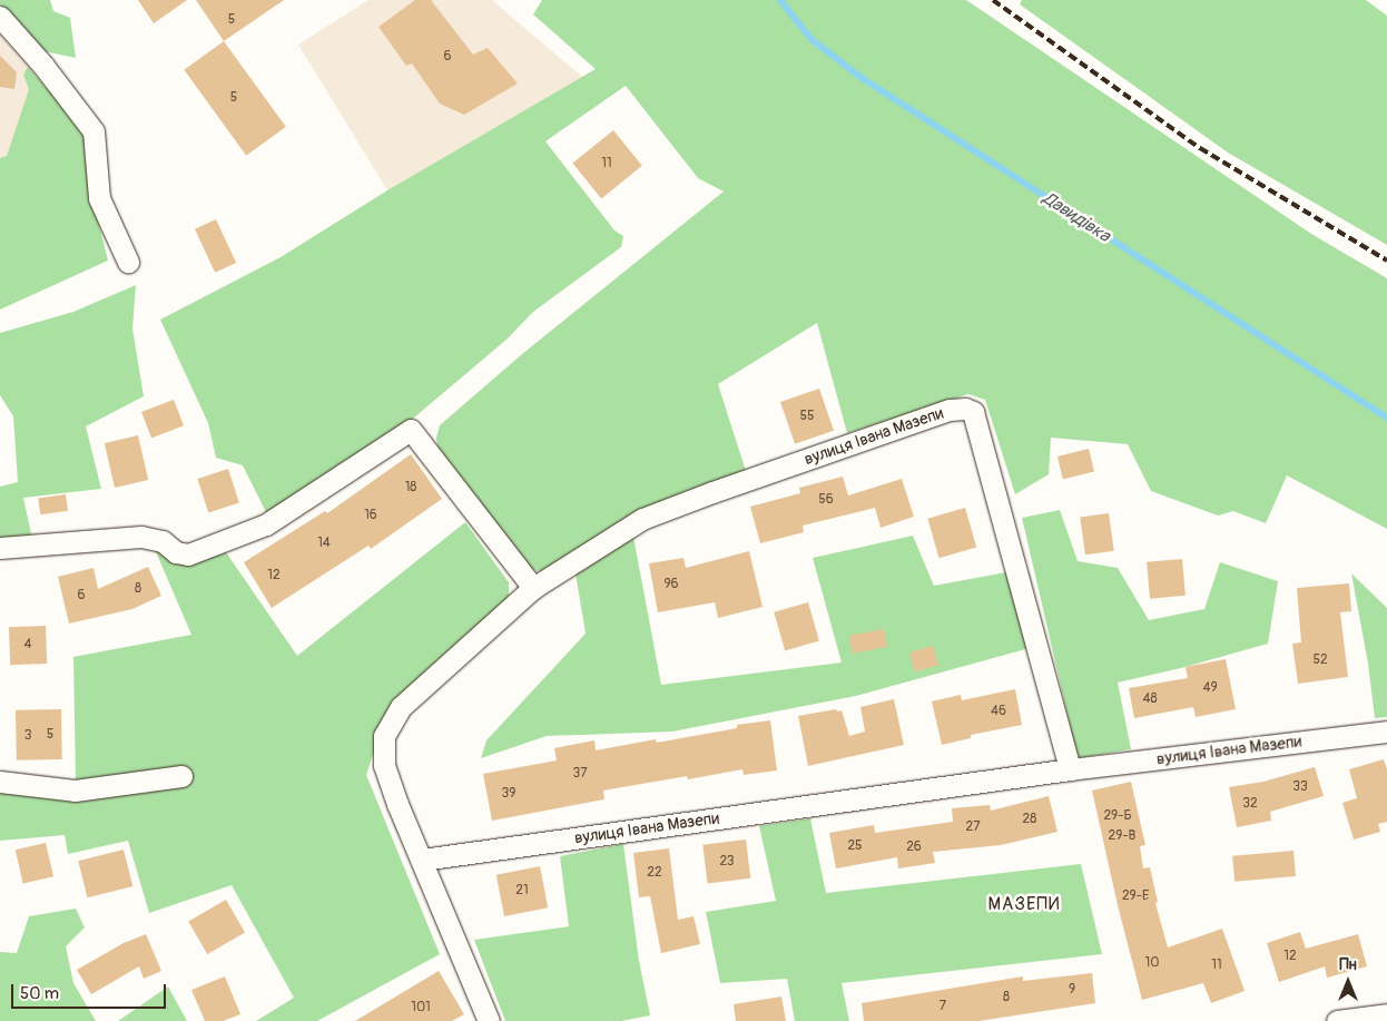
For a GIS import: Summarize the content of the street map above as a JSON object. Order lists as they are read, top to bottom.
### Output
{
  "streets": {
    "street": ["вулиця Івана Мазепи"]
  },
  "districts": ["МАЗЕПИ"],
  "water": ["Давидівка"],
  "house_numbers": [
    "5",
    "6",
    "5",
    "11",
    "55",
    "18",
    "56",
    "16",
    "14",
    "12",
    "96",
    "8",
    "6",
    "4",
    "52",
    "49",
    "48",
    "46",
    "5",
    "3",
    "37",
    "33",
    "39",
    "32",
    "29-Б",
    "28",
    "27",
    "29-В",
    "25",
    "26",
    "23",
    "22",
    "21",
    "29-Е",
    "12",
    "10",
    "11",
    "9",
    "8",
    "7",
    "101"
  ],
  "scale_bar": "50 m",
  "north": "top"
}
